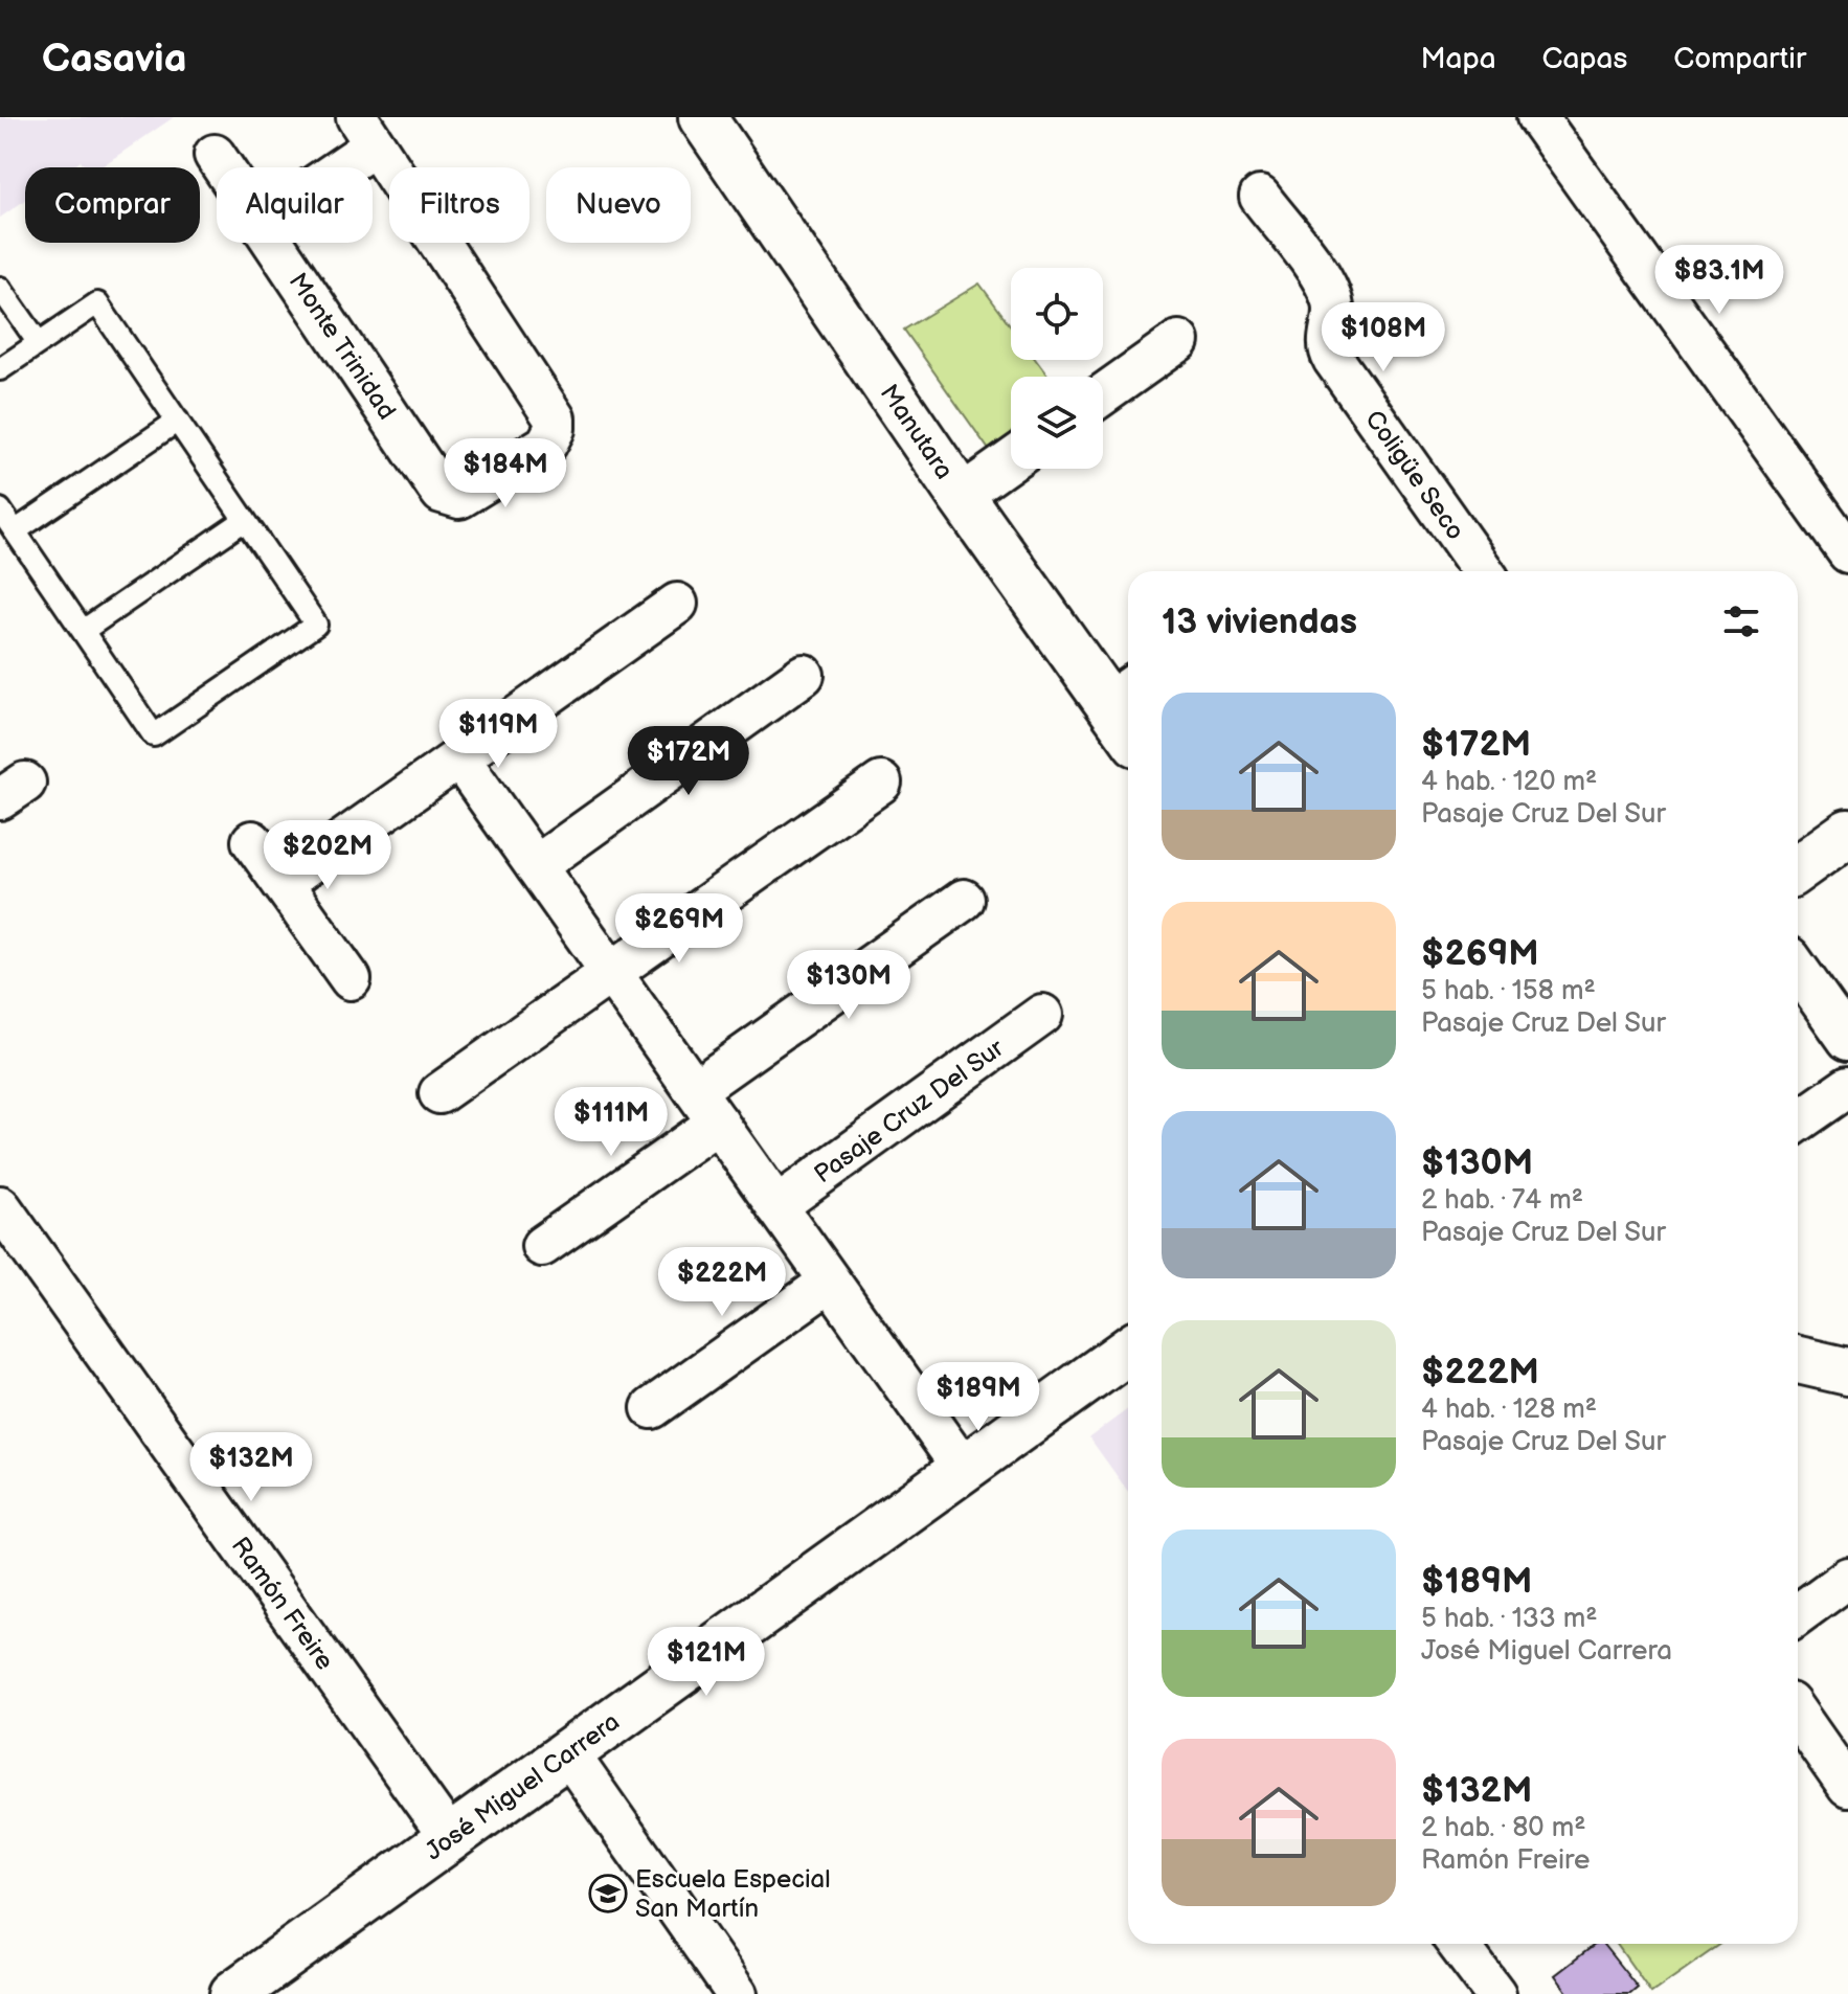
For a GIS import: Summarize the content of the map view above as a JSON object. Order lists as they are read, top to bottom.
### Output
{
  "streets": {
    "street": [
      "Monte Trinidad",
      "Manutara",
      "Coligüe Seco",
      "Pasaje Cruz Del Sur",
      "Ramón Freire",
      "José Miguel Carrera"
    ]
  },
  "crossings": [
    ["Ramón Freire", "José Miguel Carrera"]
  ],
  "places": {
    "school or university": ["Escuela Especial San Martín"]
  },
  "page": {
    "header": "Casavia",
    "nav": ["Mapa", "Capas", "Compartir"],
    "chip": [
      "Comprar",
      "Alquilar",
      "Filtros",
      "Nuevo"
    ],
    "price": [
      "$83.1M",
      "$108M",
      "$184M",
      "$119M",
      "$172M",
      "$202M",
      "$269M",
      "$130M",
      "$111M",
      "$222M",
      "$189M",
      "$132M",
      "$121M"
    ],
    "heading": "13 viviendas",
    "list": [
      {
        "name": "$172M",
        "note": "4 hab. · 120 m² · Pasaje Cruz Del Sur"
      },
      {
        "name": "$269M",
        "note": "5 hab. · 158 m² · Pasaje Cruz Del Sur"
      },
      {
        "name": "$130M",
        "note": "2 hab. · 74 m² · Pasaje Cruz Del Sur"
      },
      {
        "name": "$222M",
        "note": "4 hab. · 128 m² · Pasaje Cruz Del Sur"
      },
      {
        "name": "$189M",
        "note": "5 hab. · 133 m² · José Miguel Carrera"
      },
      {
        "name": "$132M",
        "note": "2 hab. · 80 m² · Ramón Freire"
      }
    ]
  }
}
